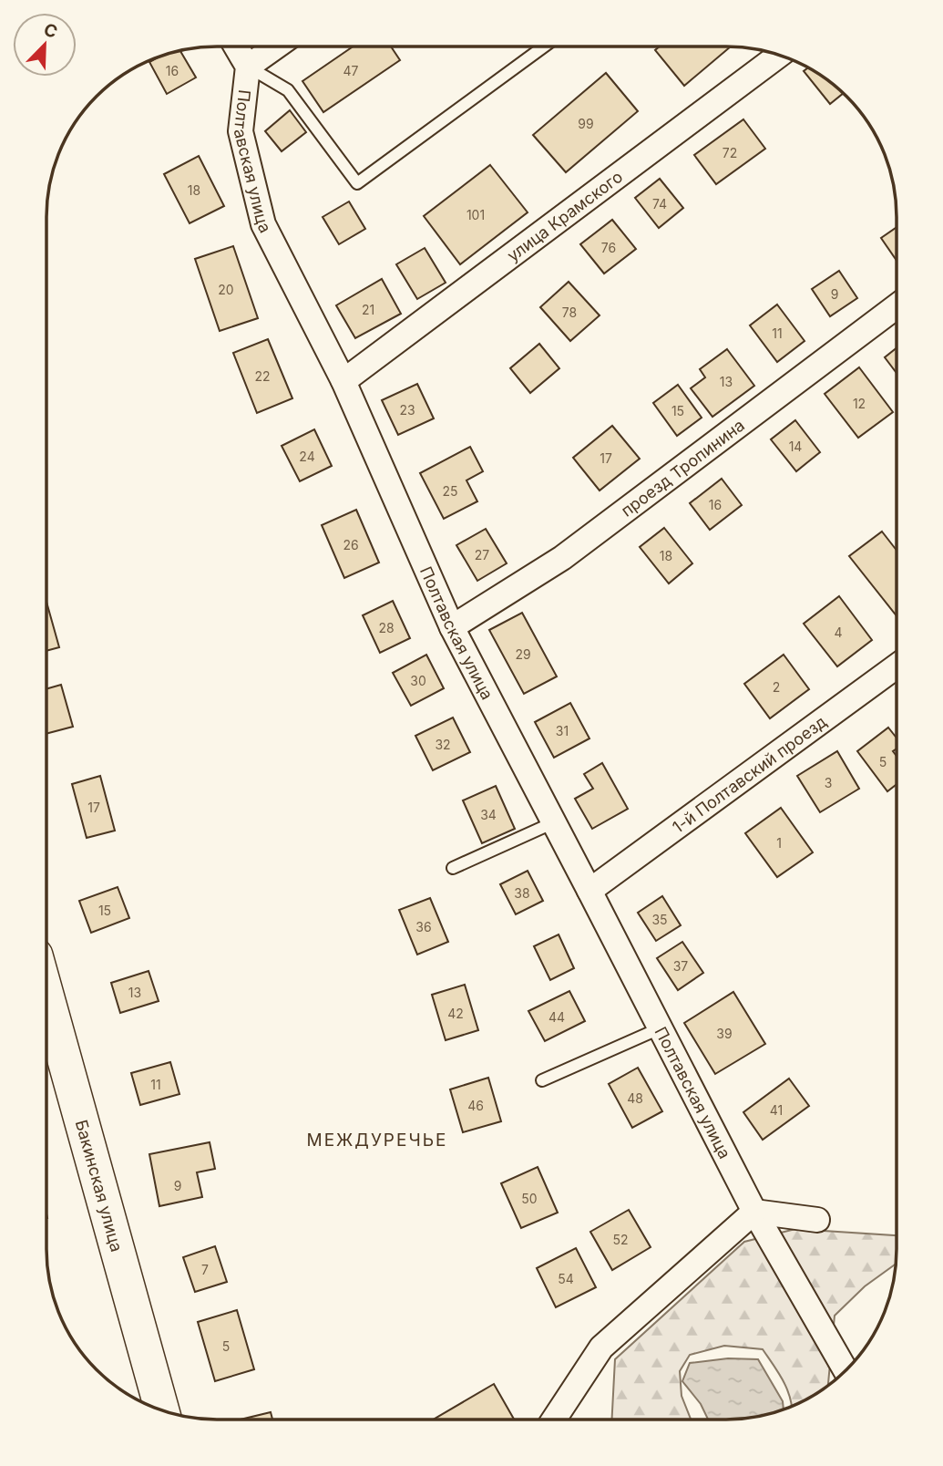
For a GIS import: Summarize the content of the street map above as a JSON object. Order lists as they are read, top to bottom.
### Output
{
  "streets": {
    "street": [
      "Полтавская улица",
      "улица Крамского",
      "проезд Тропинина",
      "1-й Полтавский проезд",
      "Бакинская улица"
    ]
  },
  "crossings": [
    ["Полтавская улица", "улица Крамского"],
    ["Полтавская улица", "проезд Тропинина"],
    ["Полтавская улица", "1-й Полтавский проезд"]
  ],
  "districts": ["МЕЖДУРЕЧЬЕ"],
  "house_numbers": [
    "16",
    "47",
    "99",
    "72",
    "18",
    "74",
    "101",
    "76",
    "20",
    "9",
    "21",
    "78",
    "11",
    "22",
    "13",
    "12",
    "23",
    "15",
    "14",
    "24",
    "17",
    "25",
    "16",
    "26",
    "27",
    "18",
    "28",
    "4",
    "29",
    "30",
    "2",
    "31",
    "32",
    "5",
    "3",
    "17",
    "34",
    "1",
    "38",
    "15",
    "35",
    "36",
    "37",
    "13",
    "42",
    "44",
    "39",
    "11",
    "48",
    "46",
    "41",
    "9",
    "50",
    "52",
    "7",
    "54",
    "5"
  ],
  "north": "top right"
}
